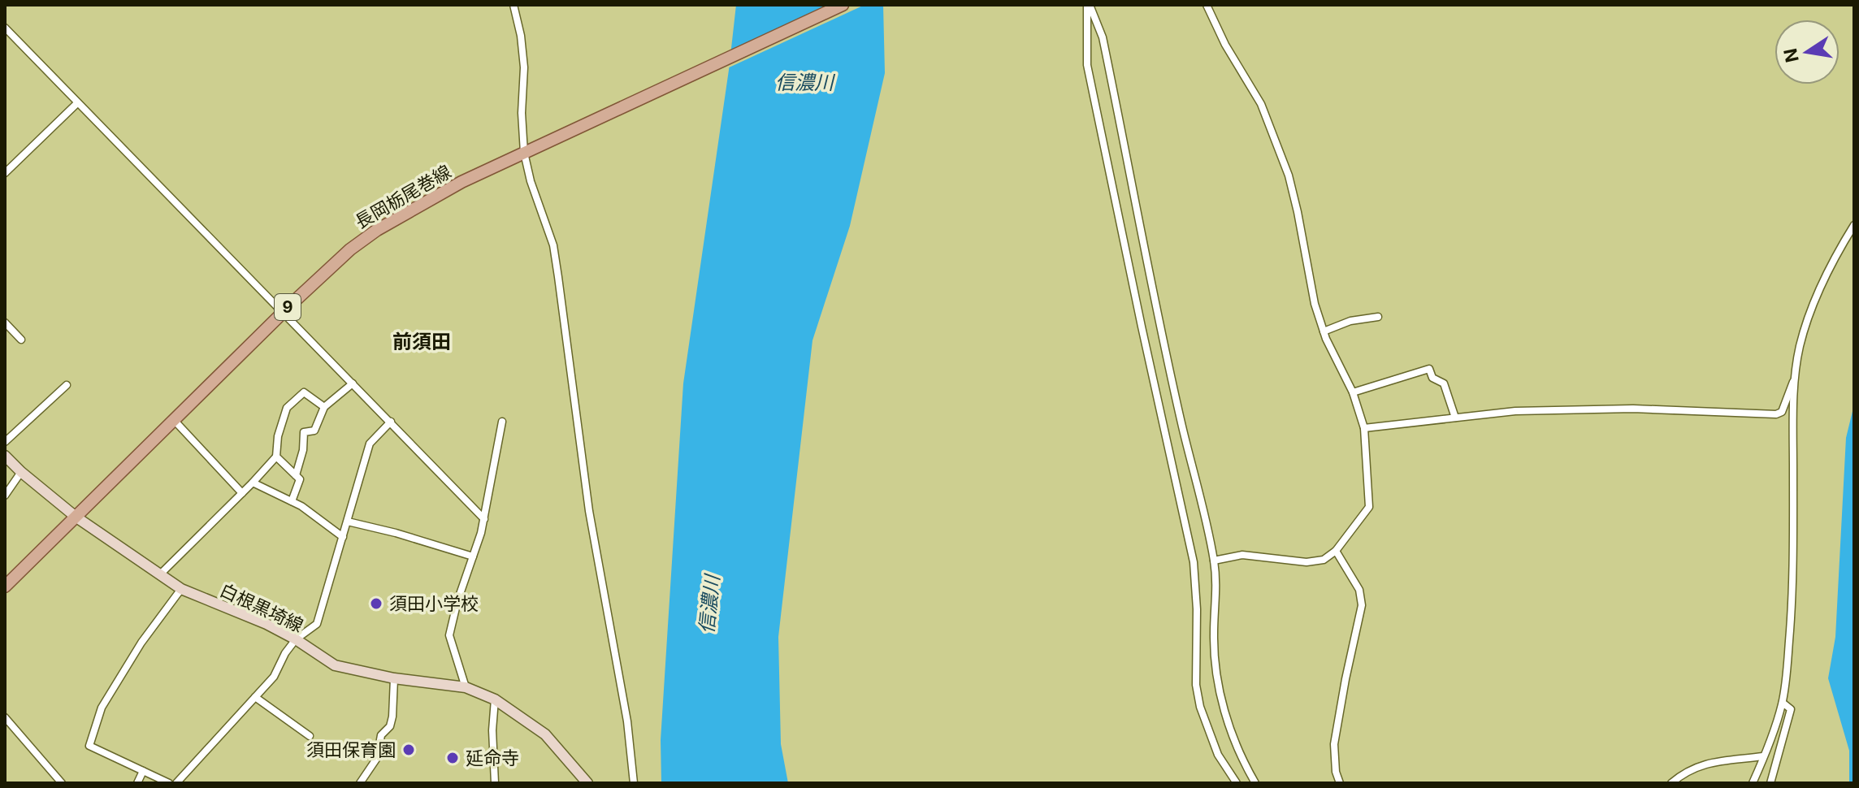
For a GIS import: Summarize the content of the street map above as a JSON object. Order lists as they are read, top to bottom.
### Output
{
  "streets": {
    "main road": ["長岡栃尾巻線", "9", "白根黒埼線"]
  },
  "crossings": [
    ["長岡栃尾巻線", "白根黒埼線"]
  ],
  "districts": ["前須田"],
  "water": ["信濃川"],
  "places": ["須田小学校", "須田保育園", "延命寺"],
  "north": "left"
}
